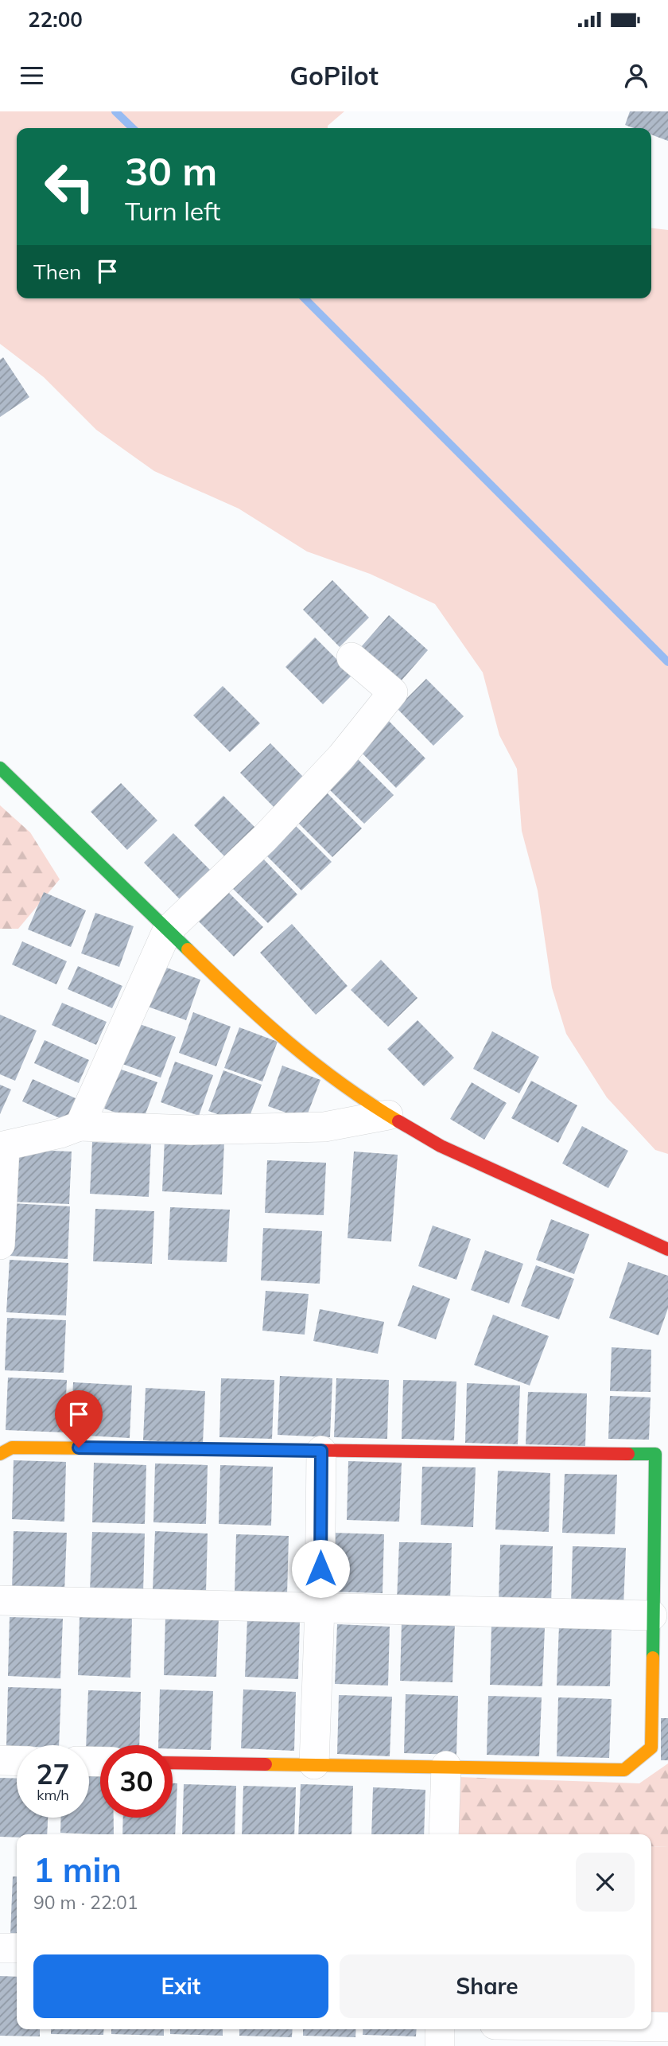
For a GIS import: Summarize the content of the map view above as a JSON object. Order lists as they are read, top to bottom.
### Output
{
  "page": {
    "status": "22:00",
    "header": "GoPilot",
    "turn": ["30 m", "Turn left"],
    "then": "Then",
    "speed": "27 km/h",
    "limit": "30",
    "heading": ["1 min", "90 m · 22:01"],
    "buttons": ["Exit", "Share"]
  }
}
